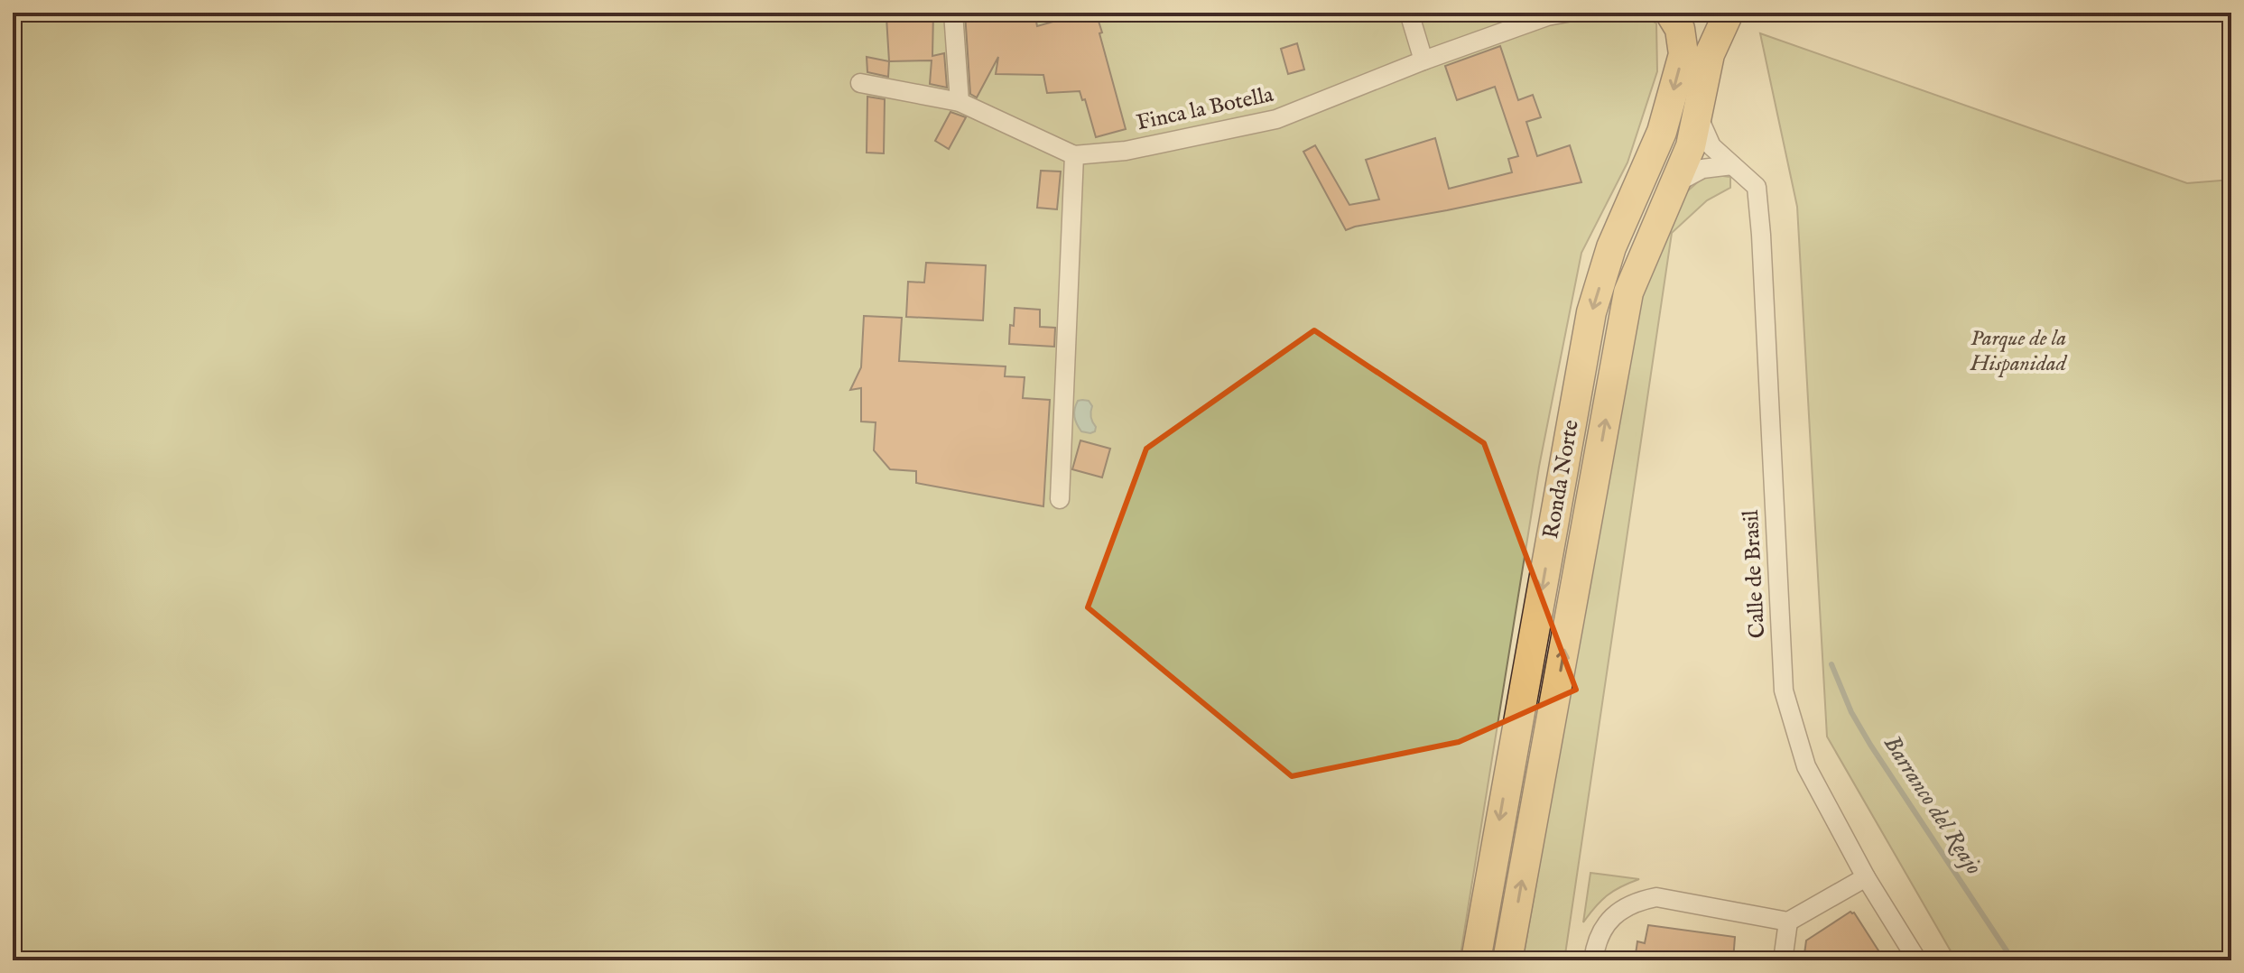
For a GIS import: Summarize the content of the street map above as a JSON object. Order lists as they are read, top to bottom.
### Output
{
  "streets": {
    "main road": ["Ronda Norte"],
    "street": ["Finca la Botella", "Calle de Brasil"]
  },
  "crossings": [
    ["Ronda Norte", "Calle de Brasil"]
  ],
  "water": ["Barranco del Reajo"],
  "parks": ["Parque de la Hispanidad"]
}
